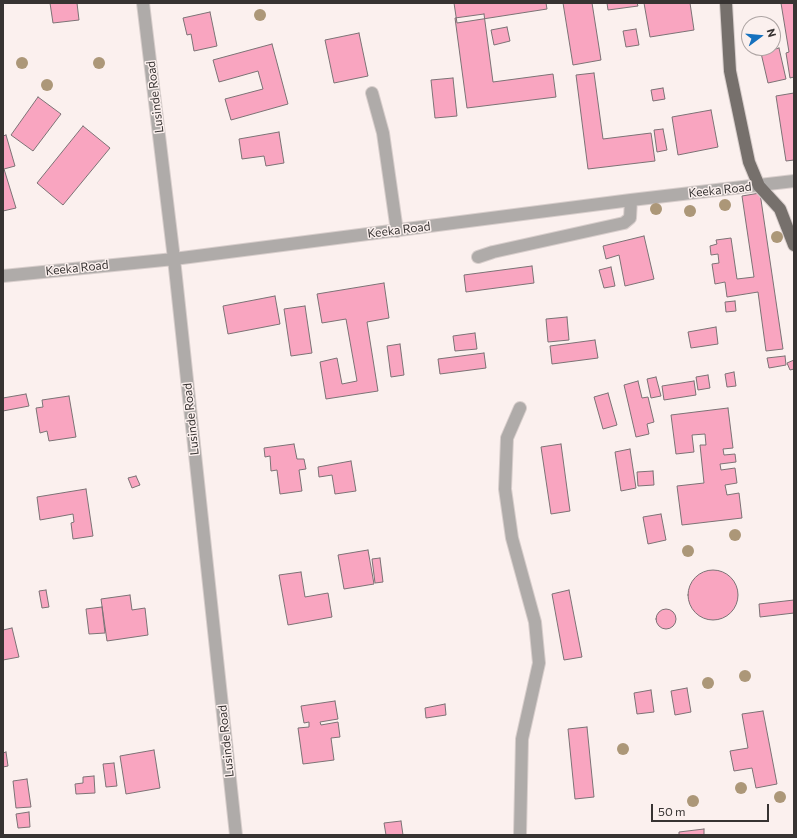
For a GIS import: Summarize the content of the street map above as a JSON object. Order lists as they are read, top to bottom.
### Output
{
  "streets": {
    "street": ["Lusinde Road", "Keeka Road"]
  },
  "crossings": [
    ["Lusinde Road", "Keeka Road"]
  ],
  "scale_bar": "50 m",
  "north": "right"
}
